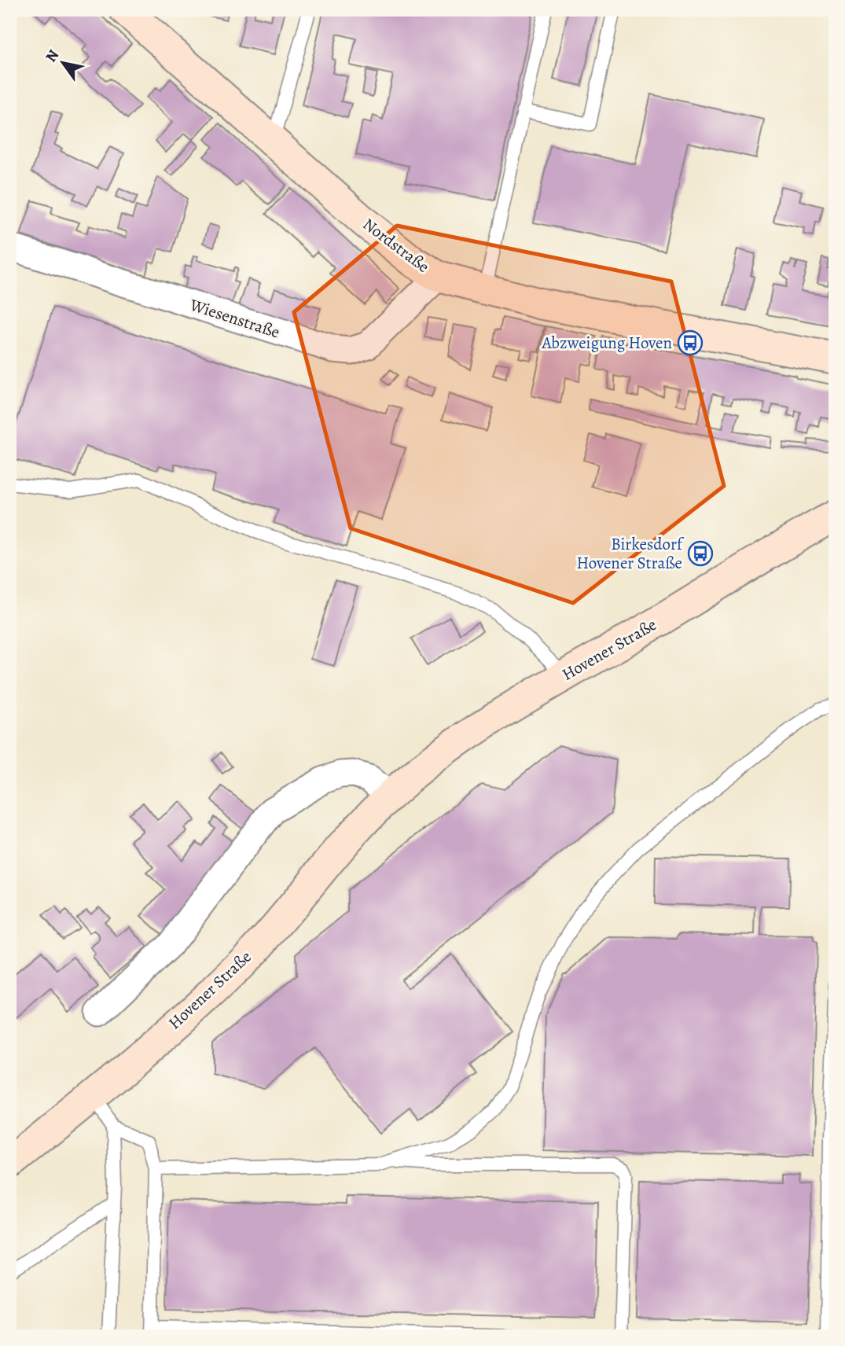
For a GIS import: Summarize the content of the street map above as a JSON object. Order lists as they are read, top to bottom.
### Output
{
  "streets": {
    "main road": ["Nordstraße", "Hovener Straße"],
    "street": ["Wiesenstraße"]
  },
  "crossings": [
    ["Nordstraße", "Wiesenstraße"]
  ],
  "places": {
    "bus stop": ["Abzweigung Hoven", "Birkesdorf Hovener Straße"]
  },
  "north": "top left"
}
